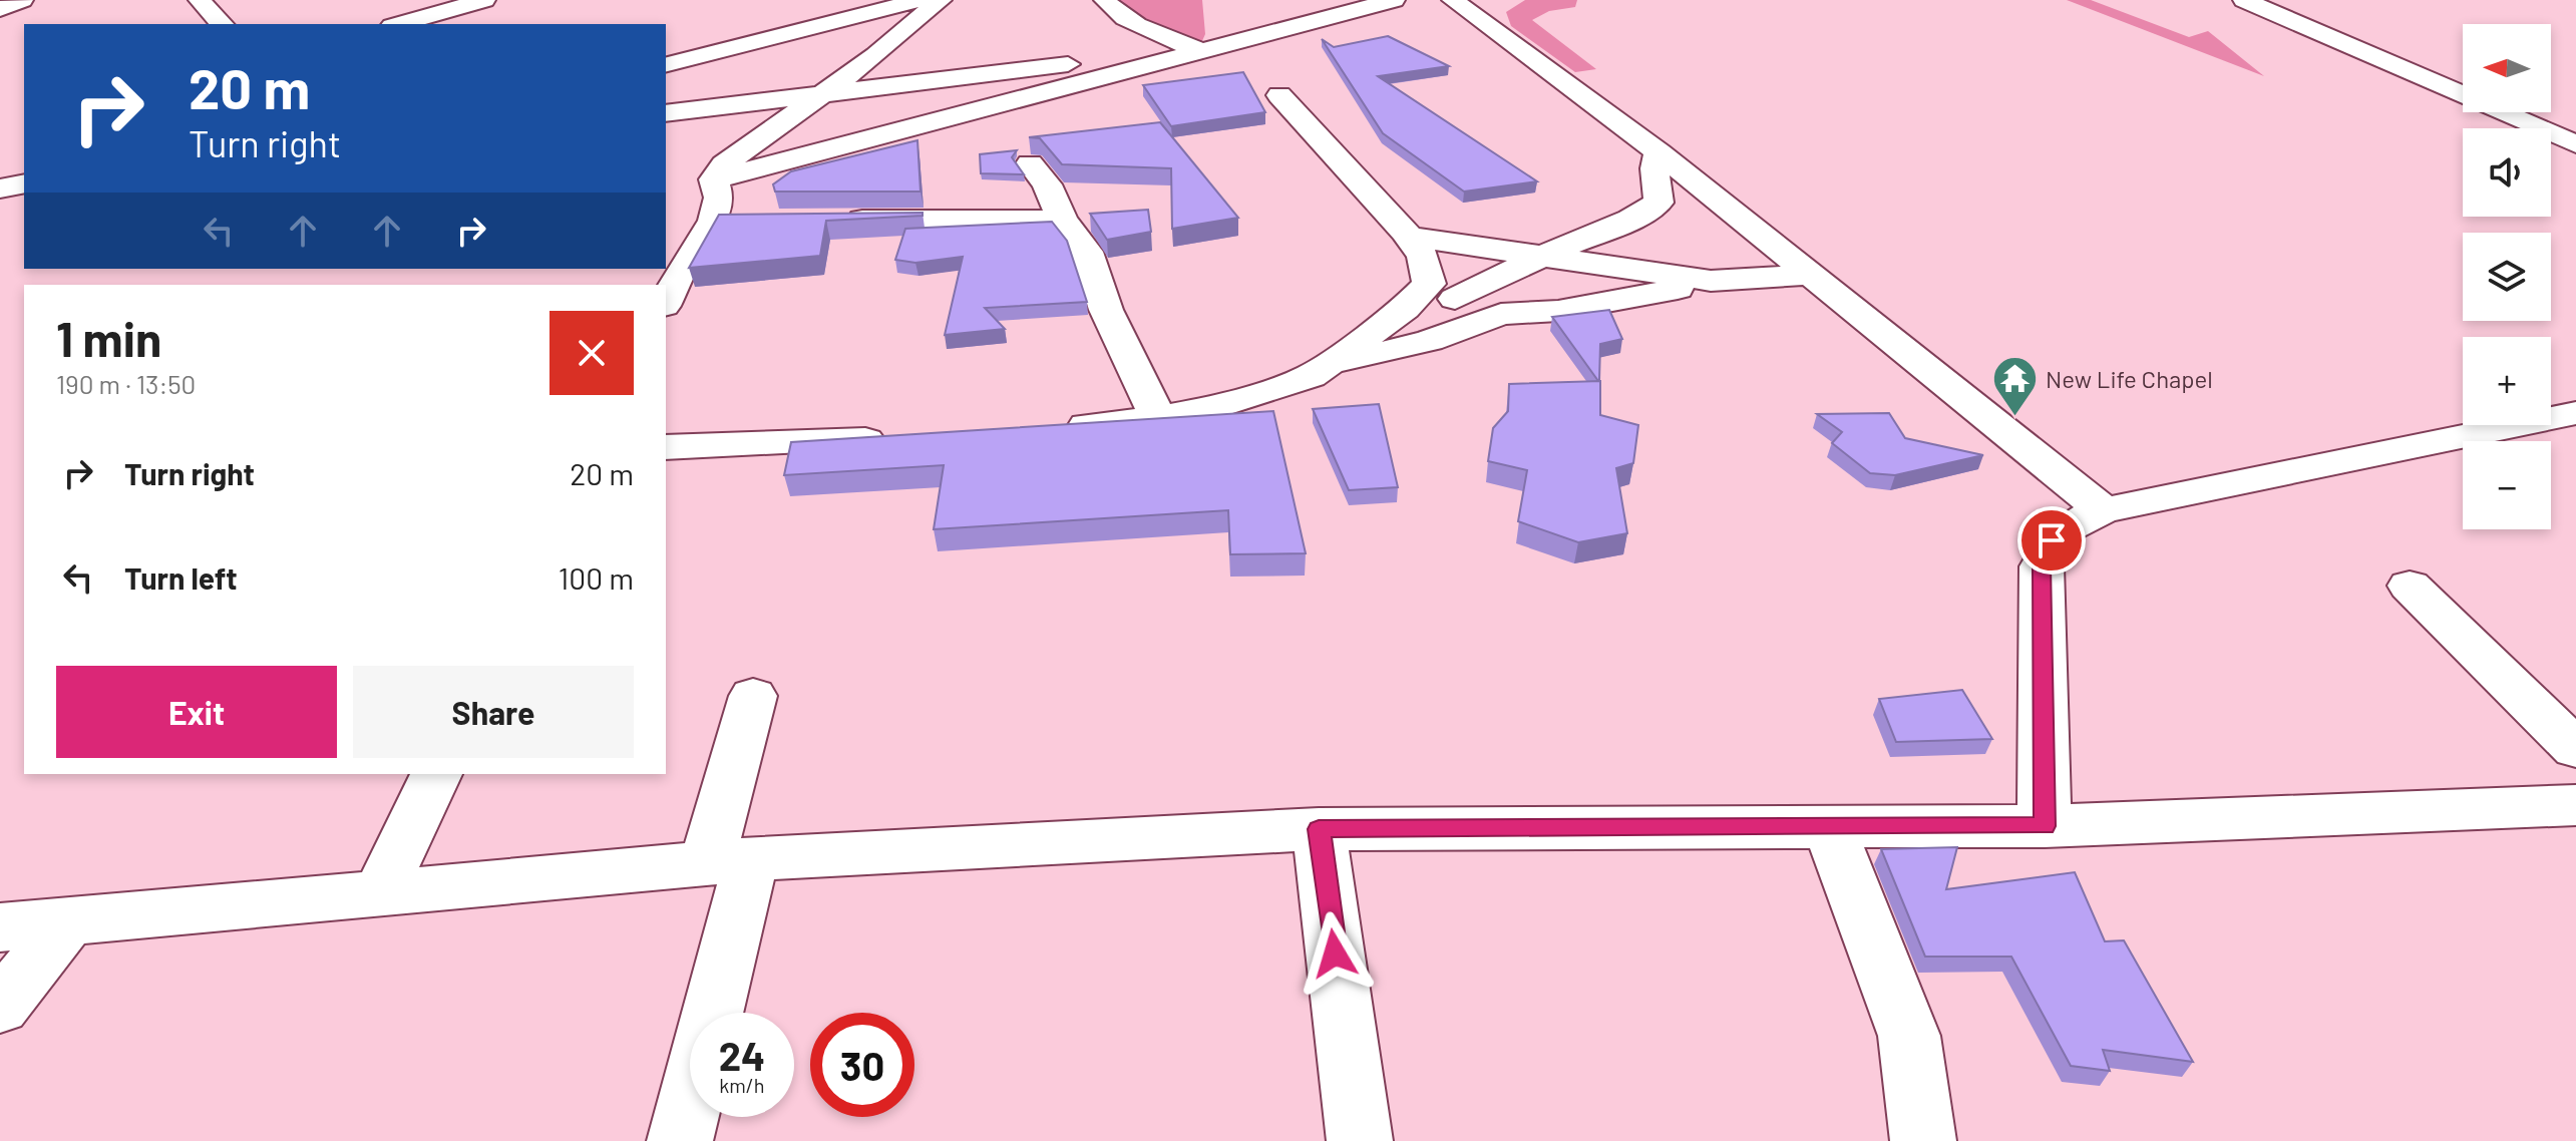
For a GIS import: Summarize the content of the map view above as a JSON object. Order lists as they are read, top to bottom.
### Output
{
  "places": {
    "temple": ["New Life Chapel"]
  },
  "north": "left",
  "page": {
    "map_buttons": ["+", "−"],
    "turn": ["20 m", "Turn right"],
    "heading": ["1 min", "190 m · 13:50"],
    "list": [
      {
        "name": "Turn right",
        "value": "20 m"
      },
      {
        "name": "Turn left",
        "value": "100 m"
      }
    ],
    "buttons": ["Exit", "Share"],
    "speed": "24 km/h",
    "limit": "30"
  }
}
